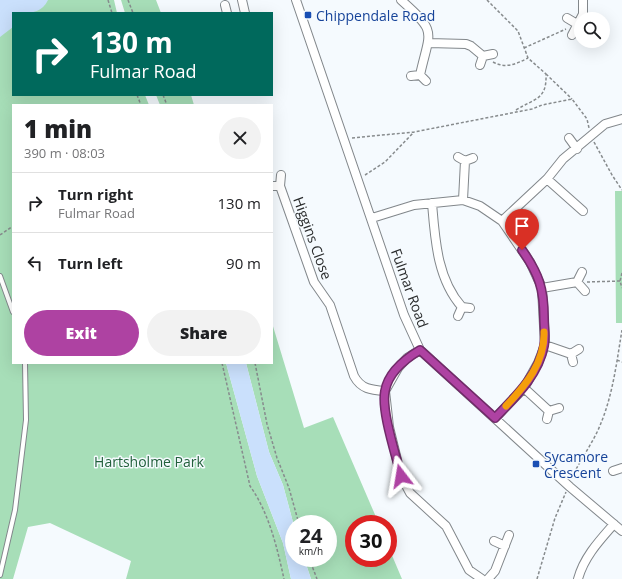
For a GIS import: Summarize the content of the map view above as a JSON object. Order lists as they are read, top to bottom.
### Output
{
  "streets": {
    "street": ["Higgins Close", "Fulmar Road"]
  },
  "parks": ["Hartsholme Park"],
  "places": {
    "transit": ["Chippendale Road", "Sycamore Crescent"]
  },
  "page": {
    "turn": ["130 m", "Fulmar Road"],
    "heading": ["1 min", "390 m · 08:03"],
    "list": [
      {
        "name": "Turn right",
        "note": "Fulmar Road",
        "value": "130 m"
      },
      {
        "name": "Turn left",
        "value": "90 m"
      }
    ],
    "buttons": ["Exit", "Share"],
    "speed": "24 km/h",
    "limit": "30"
  }
}
